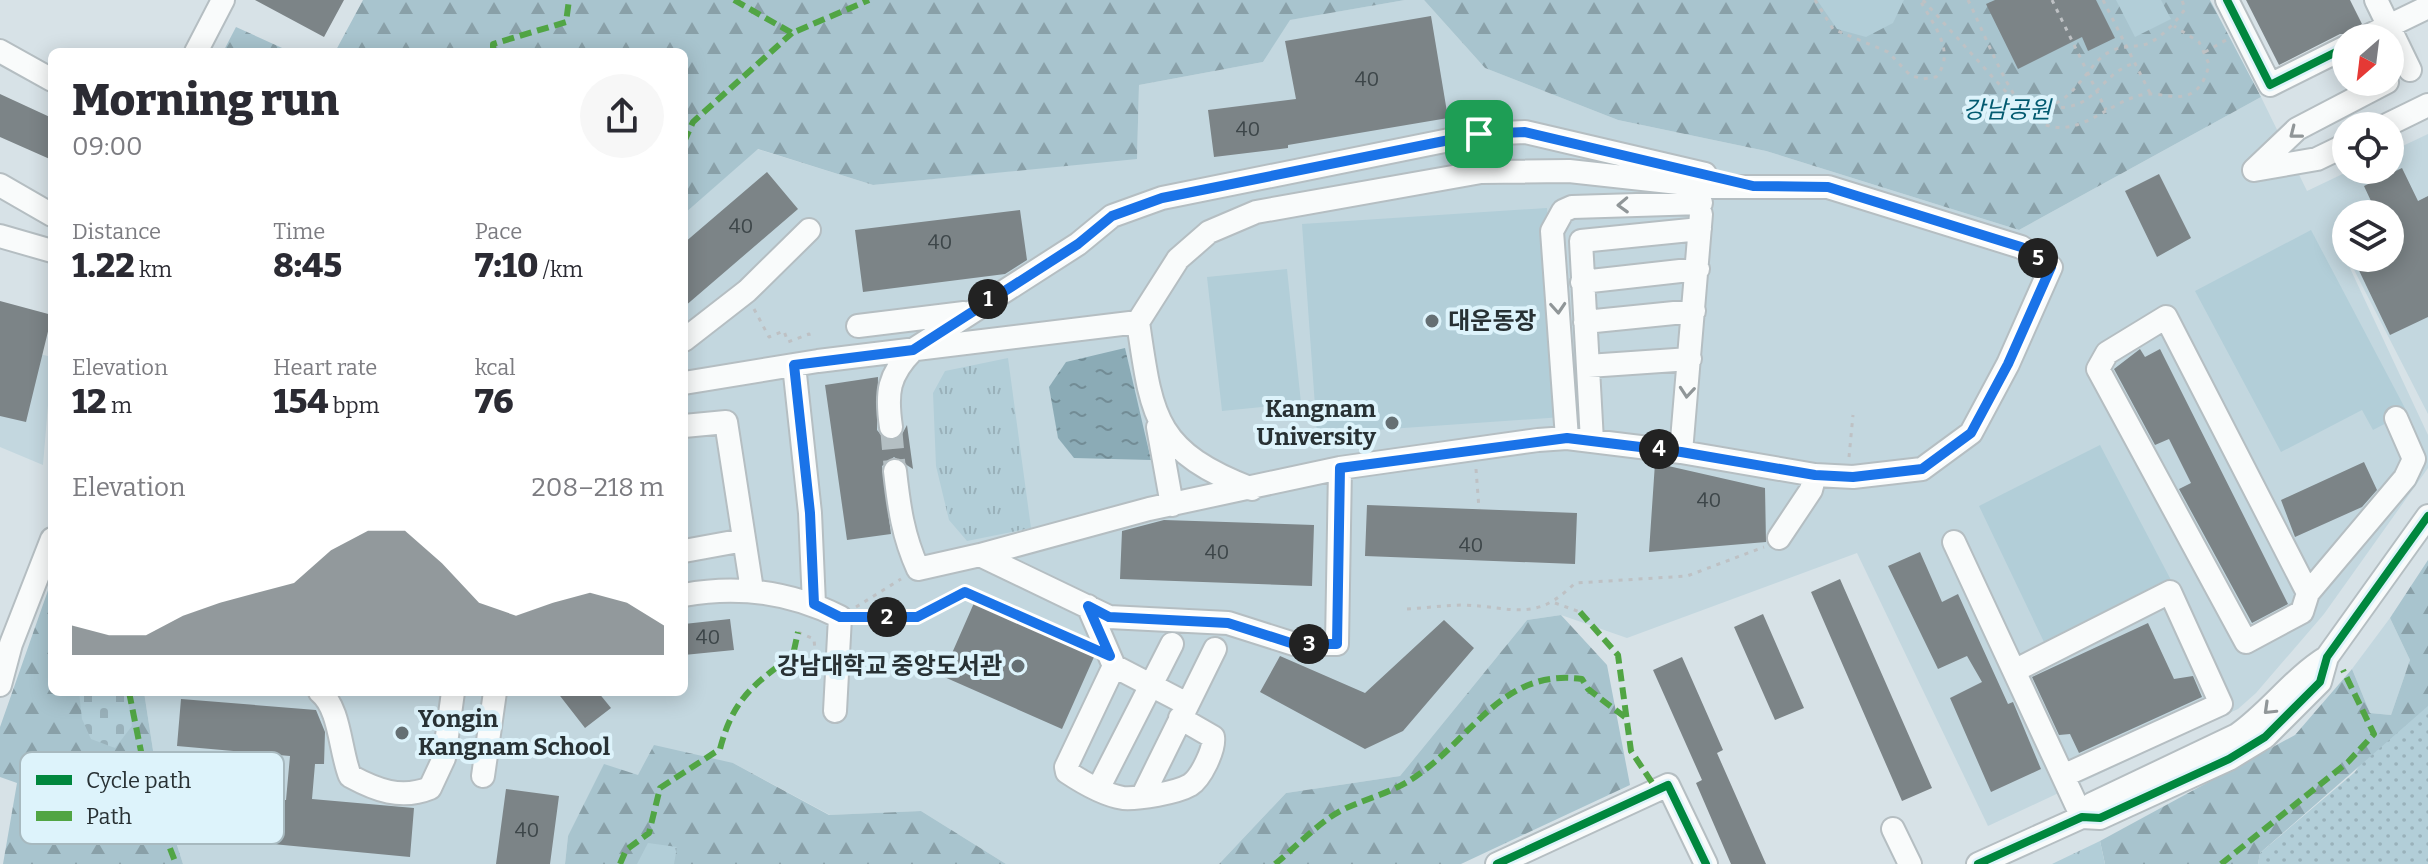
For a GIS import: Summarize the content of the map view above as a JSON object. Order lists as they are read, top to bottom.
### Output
{
  "parks": ["강남공원"],
  "places": [
    "대운동장",
    "Kangnam University",
    "강남대학교 중앙도서관",
    "Yongin Kangnam School"
  ],
  "house_numbers": [
    "40",
    "40",
    "40",
    "40",
    "40",
    "40",
    "40",
    "40",
    "40"
  ],
  "legend": ["Cycle path", "Path"],
  "north": "bottom left",
  "page": {
    "heading": ["Morning run", "09:00"],
    "stats": [
      ["Distance", "1.22 km"],
      ["Time", "8:45"],
      ["Pace", "7:10 /km"],
      ["Elevation", "12 m"],
      ["Heart rate", "154 bpm"],
      ["kcal", "76"]
    ],
    "pins": [
      "5",
      "1",
      "4",
      "2",
      "3"
    ],
    "chart": ["Elevation", "208–218 m"]
  }
}
